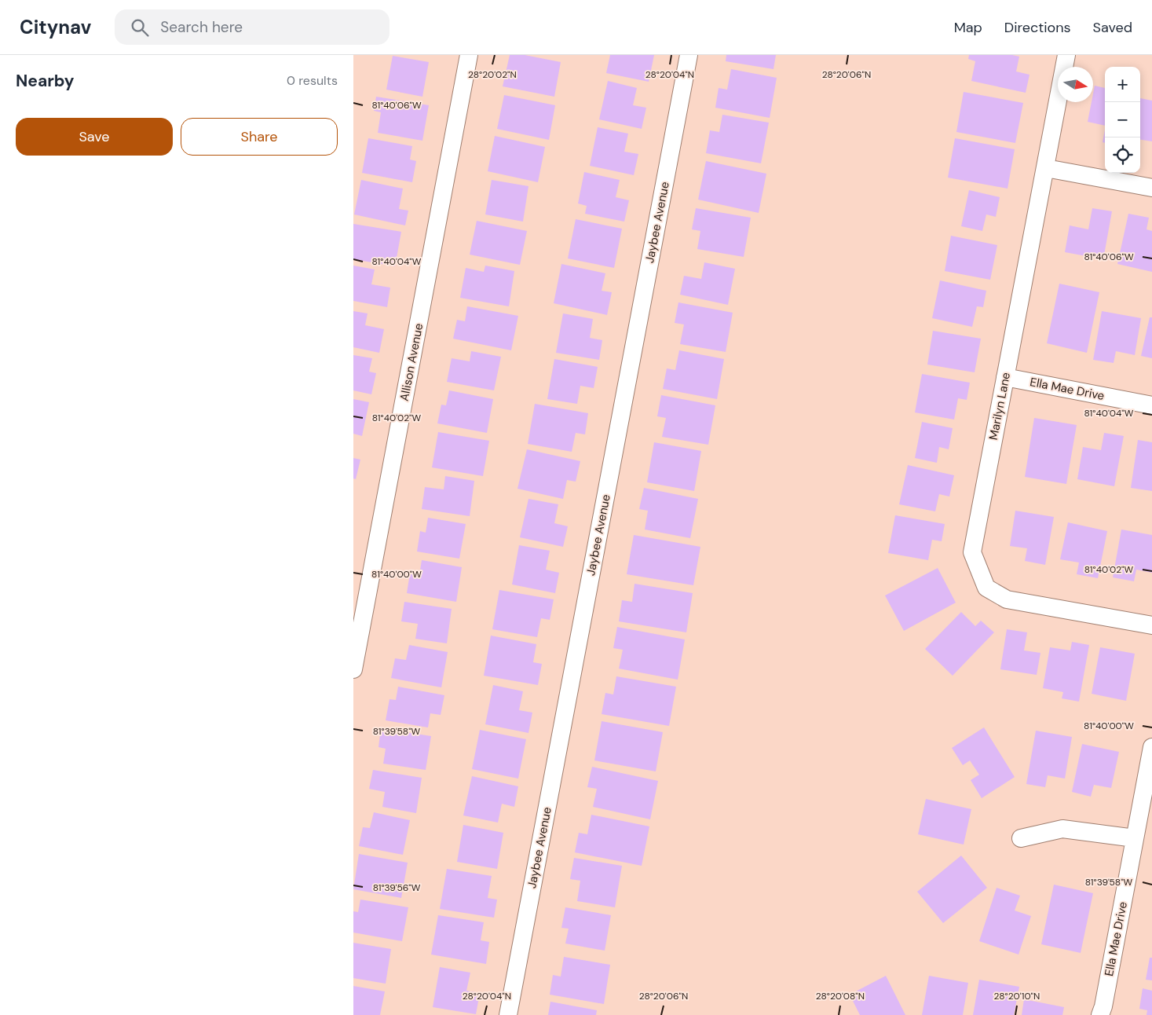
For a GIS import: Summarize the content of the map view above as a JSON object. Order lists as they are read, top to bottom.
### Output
{
  "streets": {
    "street": [
      "Jaybee Avenue",
      "Allison Avenue",
      "Ella Mae Drive",
      "Marilyn Lane"
    ]
  },
  "crossings": [
    ["Ella Mae Drive", "Marilyn Lane"]
  ],
  "north": "right",
  "page": {
    "header": "Citynav",
    "search": "Search here",
    "nav": ["Map", "Directions", "Saved"],
    "heading": ["Nearby", "0 results"],
    "map_buttons": ["+", "−"],
    "buttons": ["Save", "Share"]
  },
  "coordinates": [
    "28°20'02\"N",
    "28°20'04\"N",
    "28°20'06\"N",
    "81°40'06\"W",
    "81°40'04\"W",
    "81°40'02\"W",
    "81°40'00\"W",
    "81°39'58\"W",
    "81°39'56\"W",
    "28°20'08\"N",
    "28°20'10\"N"
  ]
}
